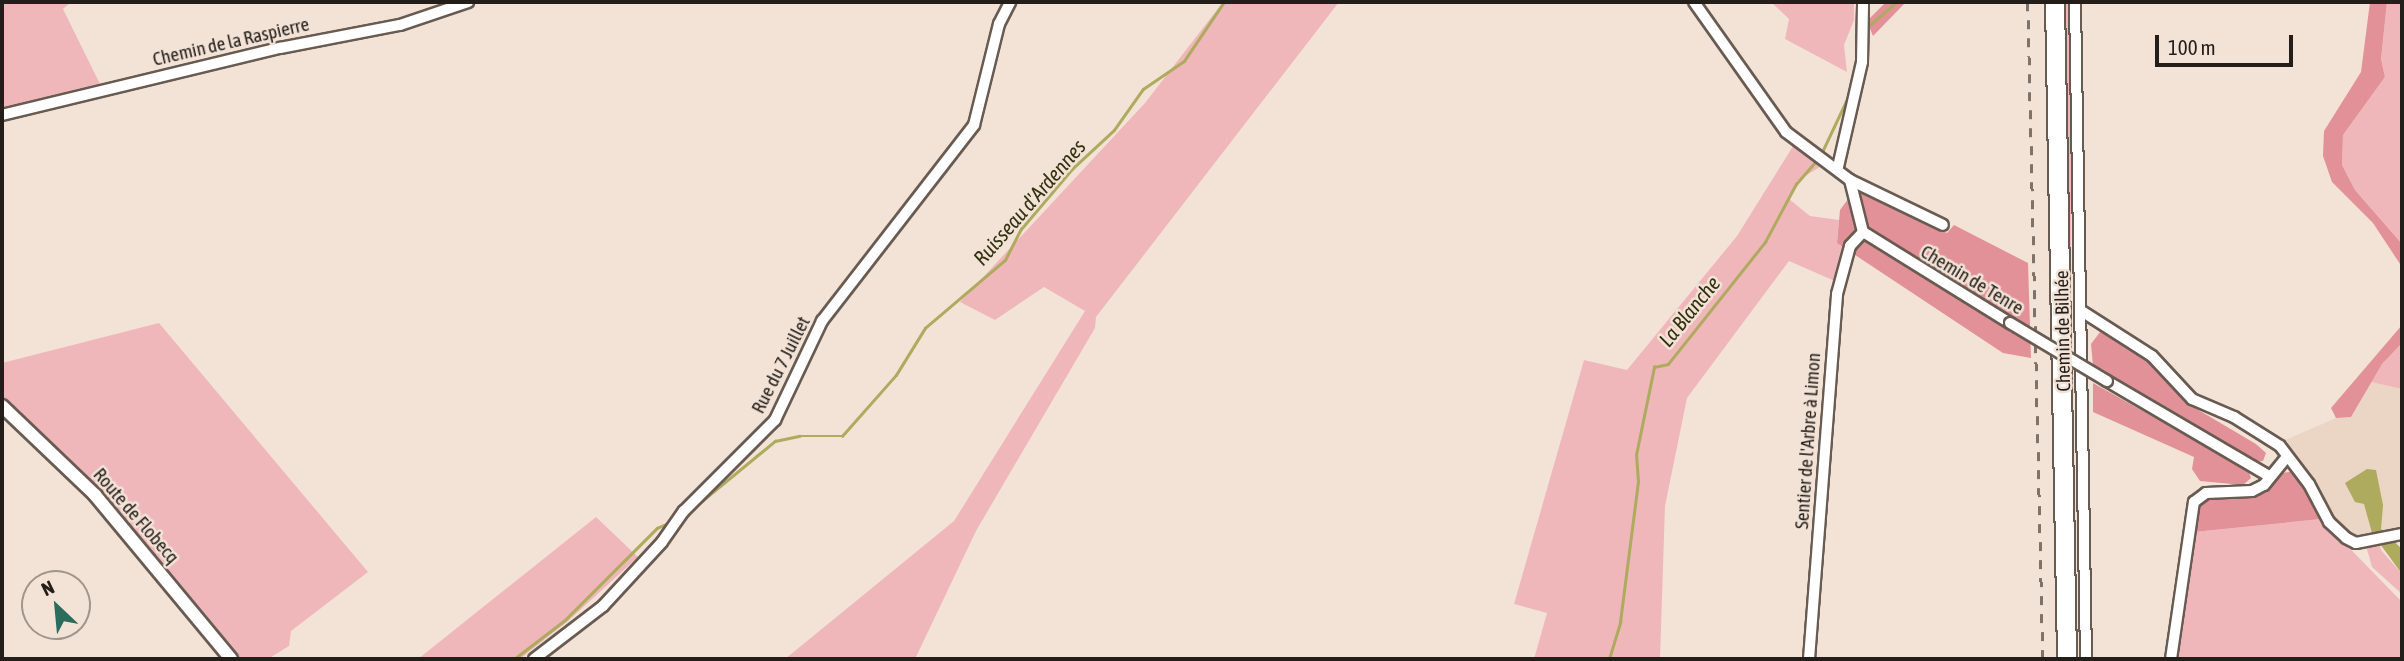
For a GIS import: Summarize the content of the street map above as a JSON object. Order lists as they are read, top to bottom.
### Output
{
  "streets": {
    "street": [
      "Chemin de la Raspierre",
      "Chemin de Tenre",
      "Chemin de Bilhée",
      "Rue du 7 Juillet",
      "Sentier de l'Arbre à Limon",
      "Route de Flobecq"
    ]
  },
  "crossings": [
    ["Chemin de Tenre", "Sentier de l'Arbre à Limon"]
  ],
  "water": ["Ruisseau d'Ardennes", "La Blanche"],
  "scale_bar": "100 m",
  "north": "top left"
}
